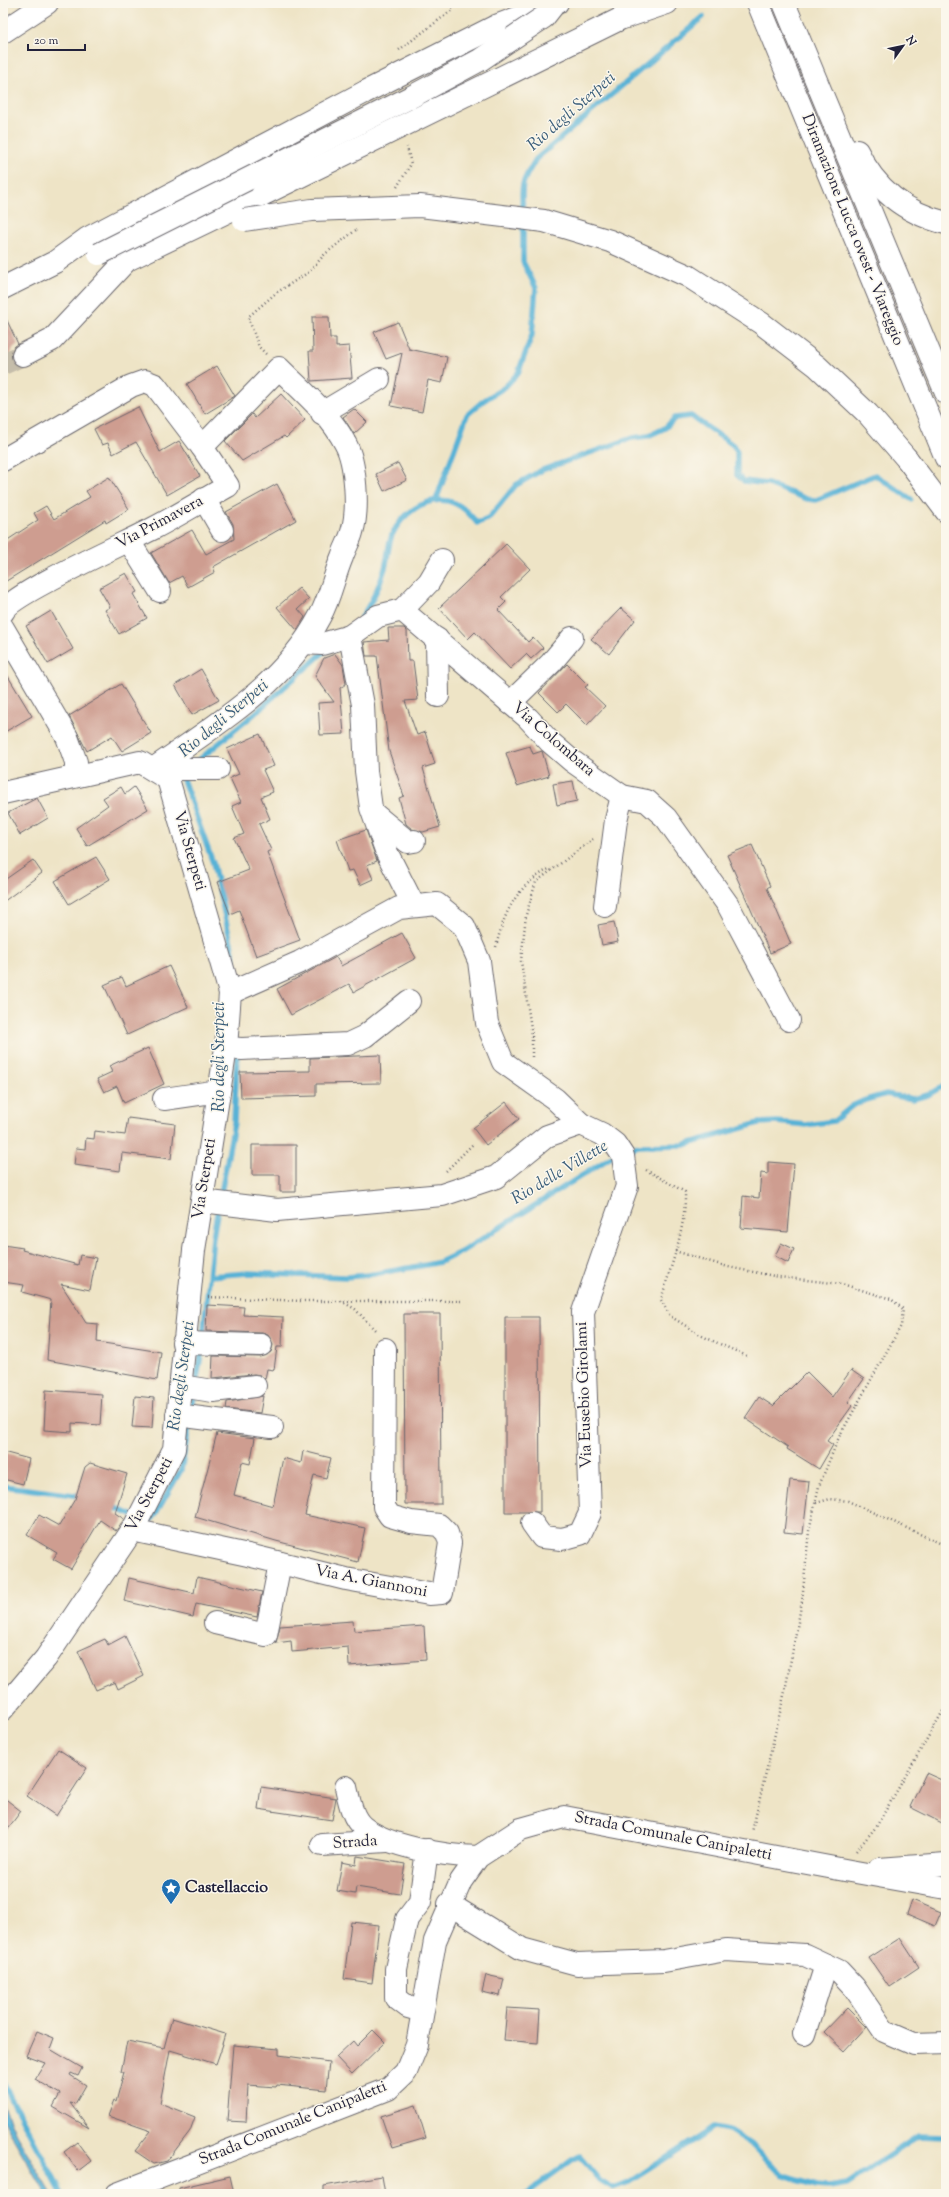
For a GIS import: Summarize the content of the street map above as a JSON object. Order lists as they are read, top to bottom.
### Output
{
  "streets": {
    "main road": [
      "Diramazione Lucca ovest - Viareggio",
      "Via Primavera",
      "Via Colombara",
      "Via Sterpeti",
      "Via Eusebio Girolami",
      "Via A. Giannoni",
      "Strada Comunale Canipaletti",
      "Strada"
    ]
  },
  "crossings": [
    ["Via Primavera", "Via Sterpeti"],
    ["Via Sterpeti", "Via A. Giannoni"]
  ],
  "water": ["Rio degli Sterpeti", "Rio delle Villette"],
  "places": {
    "place": ["Castellaccio"]
  },
  "scale_bar": "20 m",
  "north": "top right"
}
